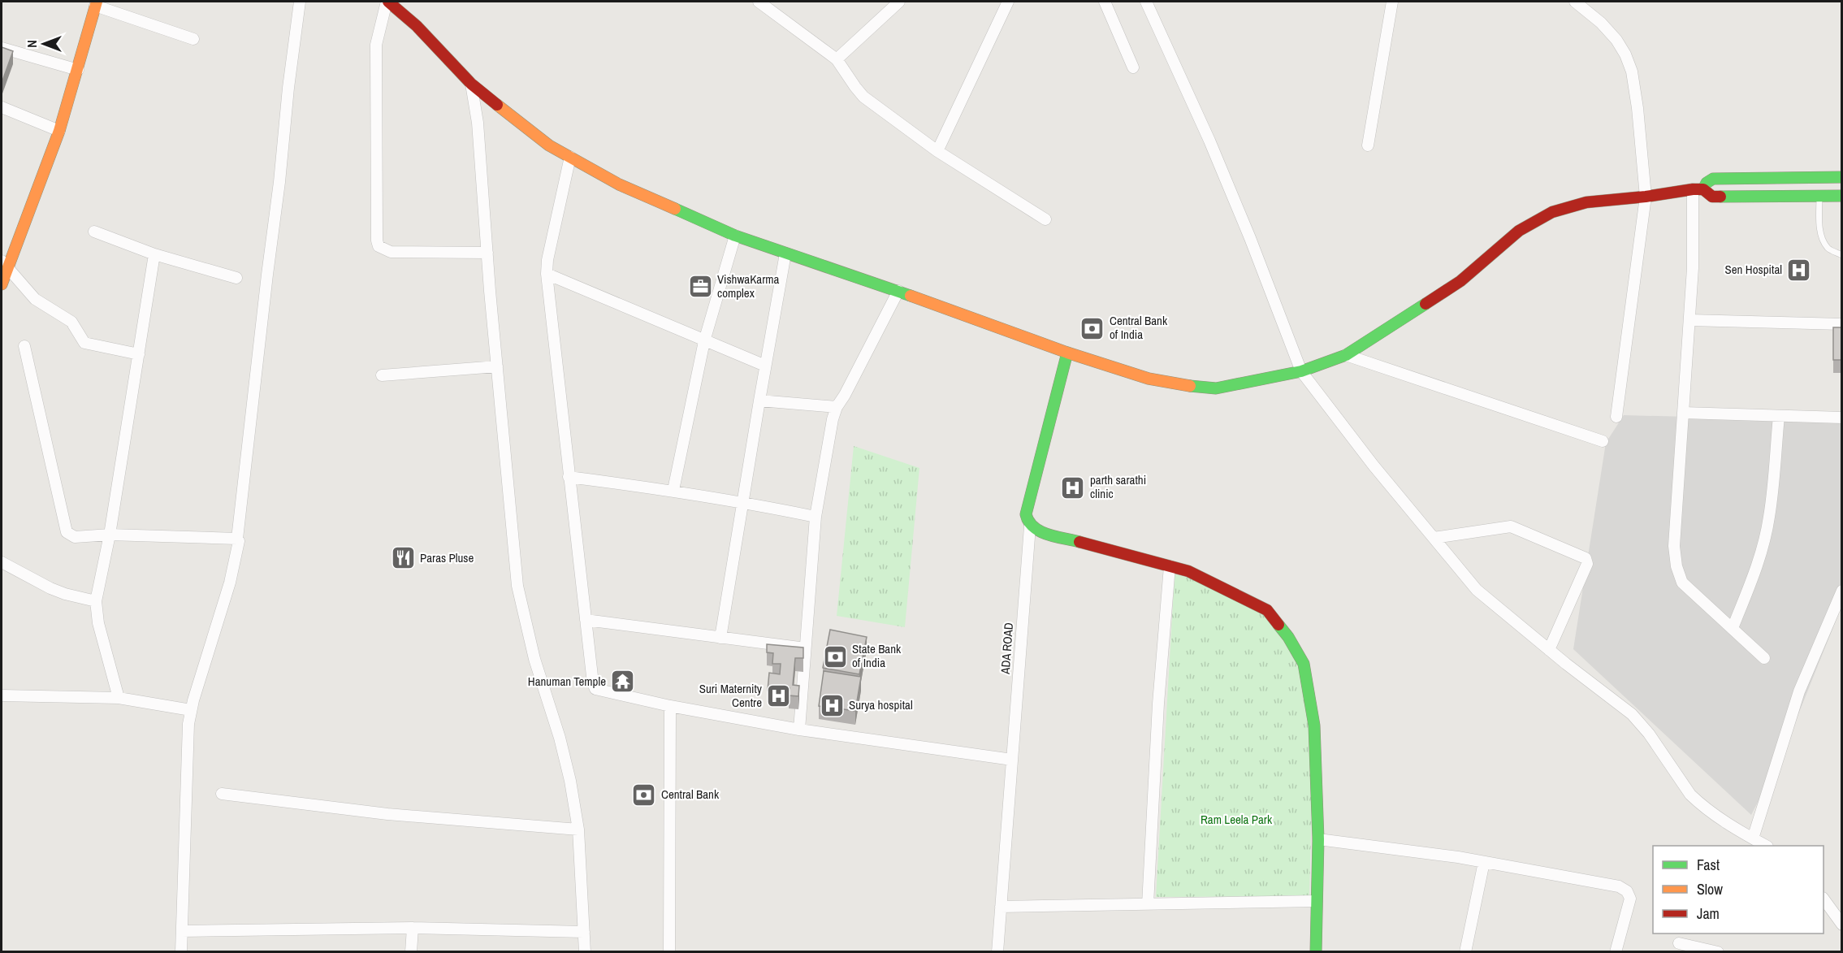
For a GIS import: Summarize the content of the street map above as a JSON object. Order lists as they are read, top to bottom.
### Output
{
  "streets": {
    "main road": ["ADA ROAD"]
  },
  "parks": ["Ram Leela Park"],
  "places": {
    "hospital": [
      "Sen Hospital",
      "parth sarathi clinic",
      "Suri Maternity Centre",
      "Surya hospital"
    ],
    "office": ["VishwaKarma complex"],
    "bank": ["Central Bank of India", "State Bank of India", "Central Bank"],
    "restaurant": ["Paras Pluse"],
    "temple": ["Hanuman Temple"]
  },
  "legend": ["Fast", "Slow", "Jam"],
  "north": "left"
}
